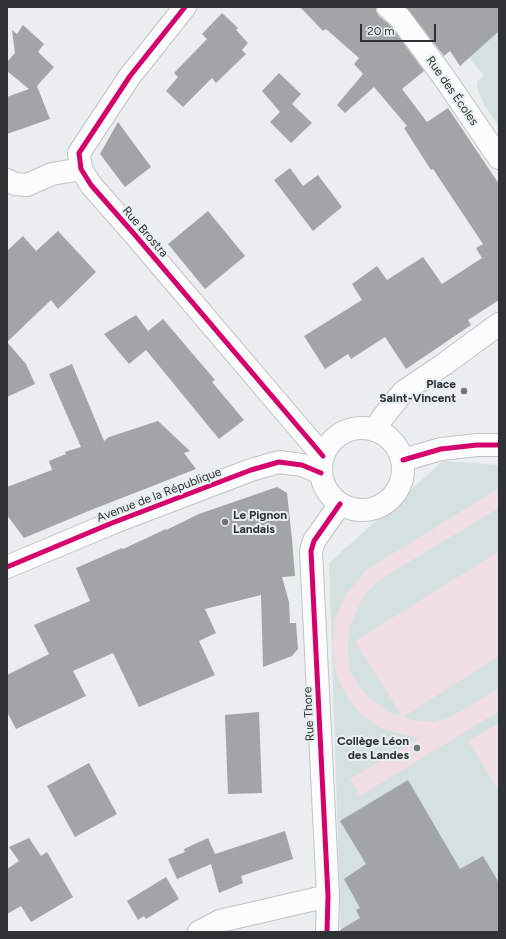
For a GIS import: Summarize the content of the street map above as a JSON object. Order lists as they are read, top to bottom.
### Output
{
  "streets": {
    "street": [
      "Rue des Écoles",
      "Rue Brostra",
      "Avenue de la République",
      "Rue Thore"
    ]
  },
  "crossings": [
    ["Rue Brostra", "Avenue de la République"],
    ["Rue Brostra", "Rue Thore"],
    ["Avenue de la République", "Rue Thore"]
  ],
  "places": ["Place Saint-Vincent", "Le Pignon Landais", "Collège Léon des Landes"],
  "scale_bar": "20 m"
}
